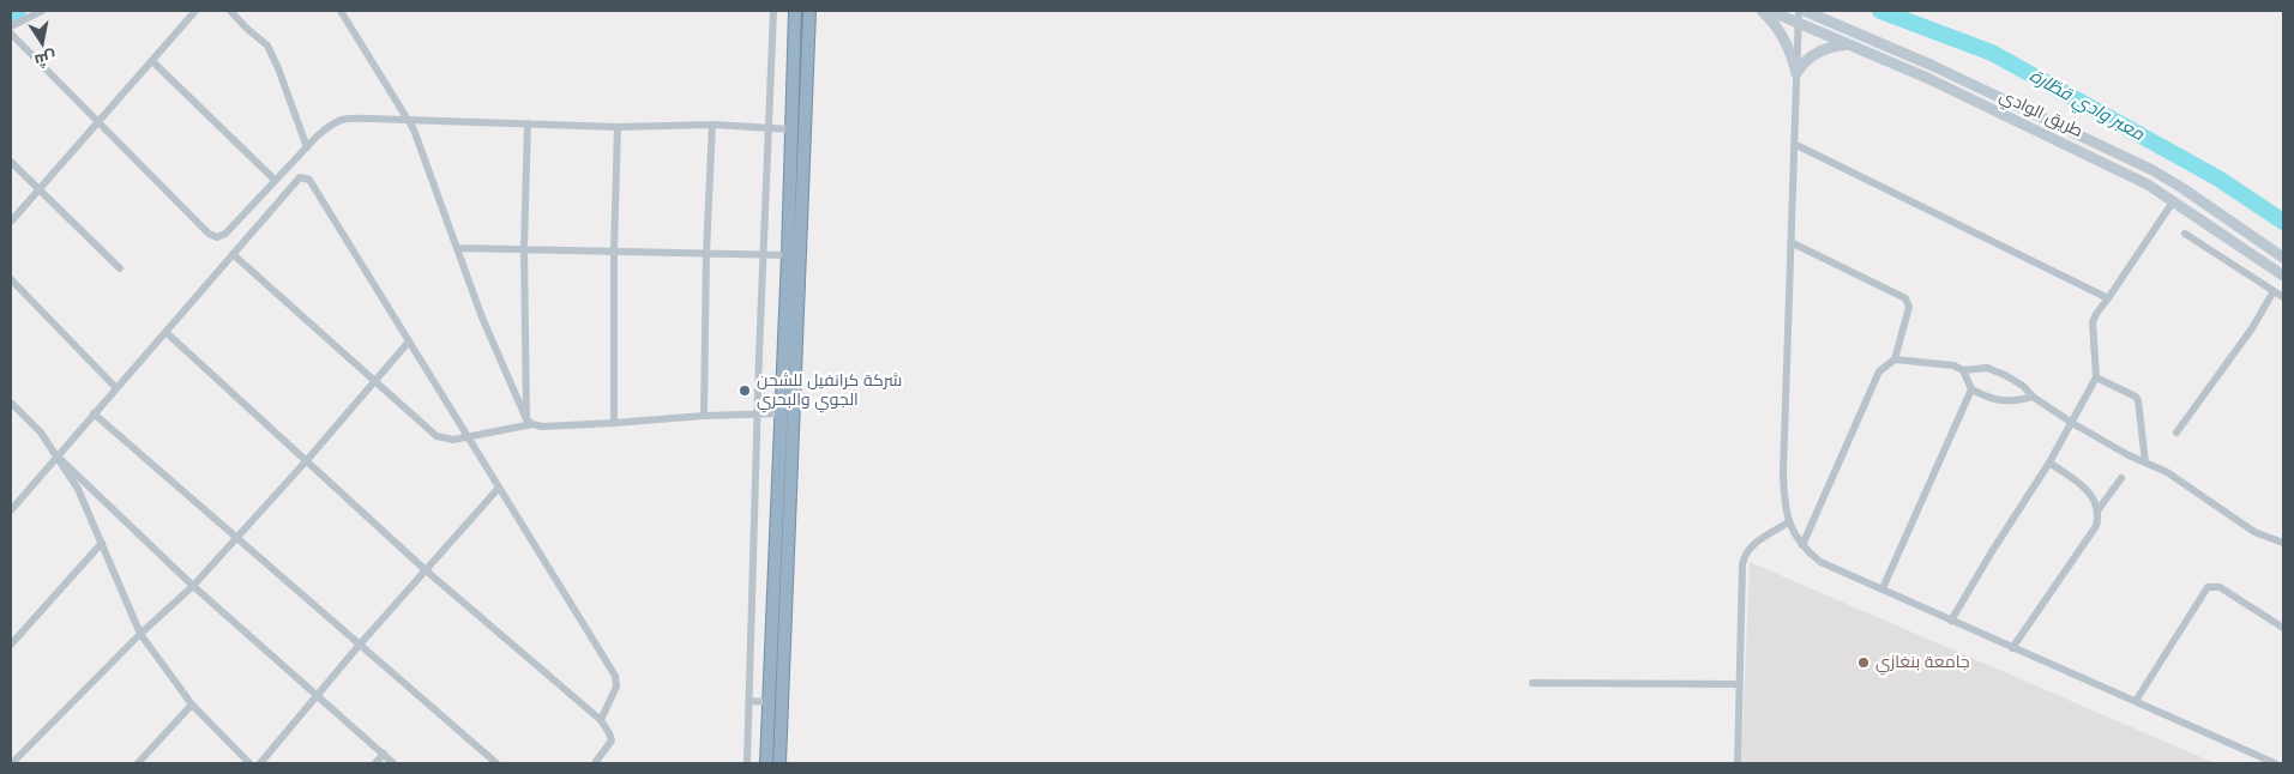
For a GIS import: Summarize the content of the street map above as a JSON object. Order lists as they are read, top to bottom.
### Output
{
  "streets": {
    "main road": ["طريق الوادي"]
  },
  "water": ["معبر وادي قطّارة"],
  "places": ["شركة كرانفيل للشحن الجوي والبحري", "جامعة بنغازي"],
  "north": "bottom"
}
